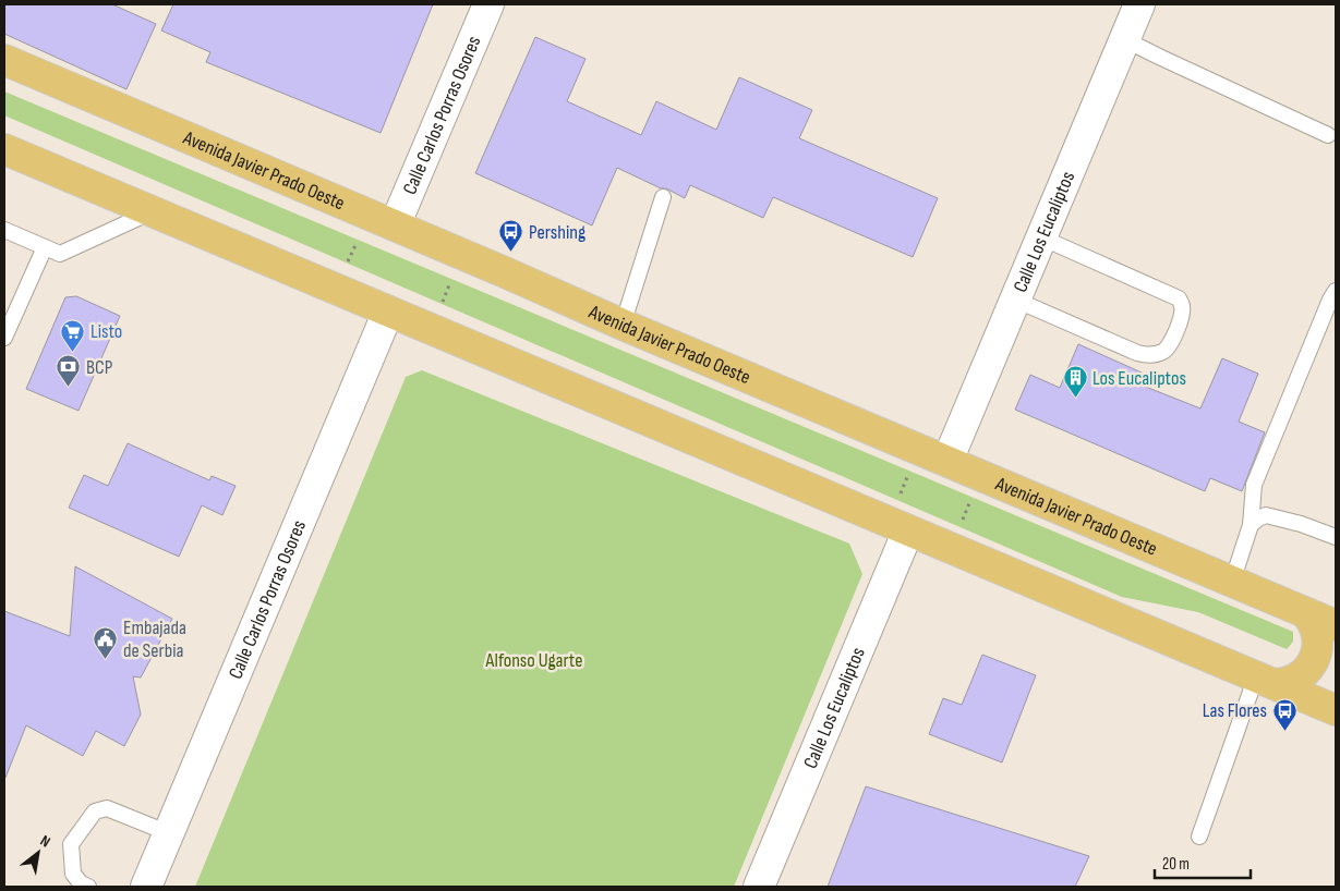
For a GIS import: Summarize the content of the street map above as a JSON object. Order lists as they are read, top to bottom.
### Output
{
  "streets": {
    "main road": ["Avenida Javier Prado Oeste"],
    "street": ["Calle Carlos Porras Osores", "Calle Los Eucaliptos"]
  },
  "crossings": [
    ["Calle Carlos Porras Osores", "Avenida Javier Prado Oeste"],
    ["Avenida Javier Prado Oeste", "Calle Los Eucaliptos"]
  ],
  "parks": ["Alfonso Ugarte"],
  "places": {
    "bus stop": ["Pershing", "Las Flores"],
    "supermarket": ["Listo"],
    "bank": ["BCP"],
    "building": ["Los Eucaliptos"],
    "public building": ["Embajada de Serbia"]
  },
  "scale_bar": "20 m",
  "north": "top right"
}
